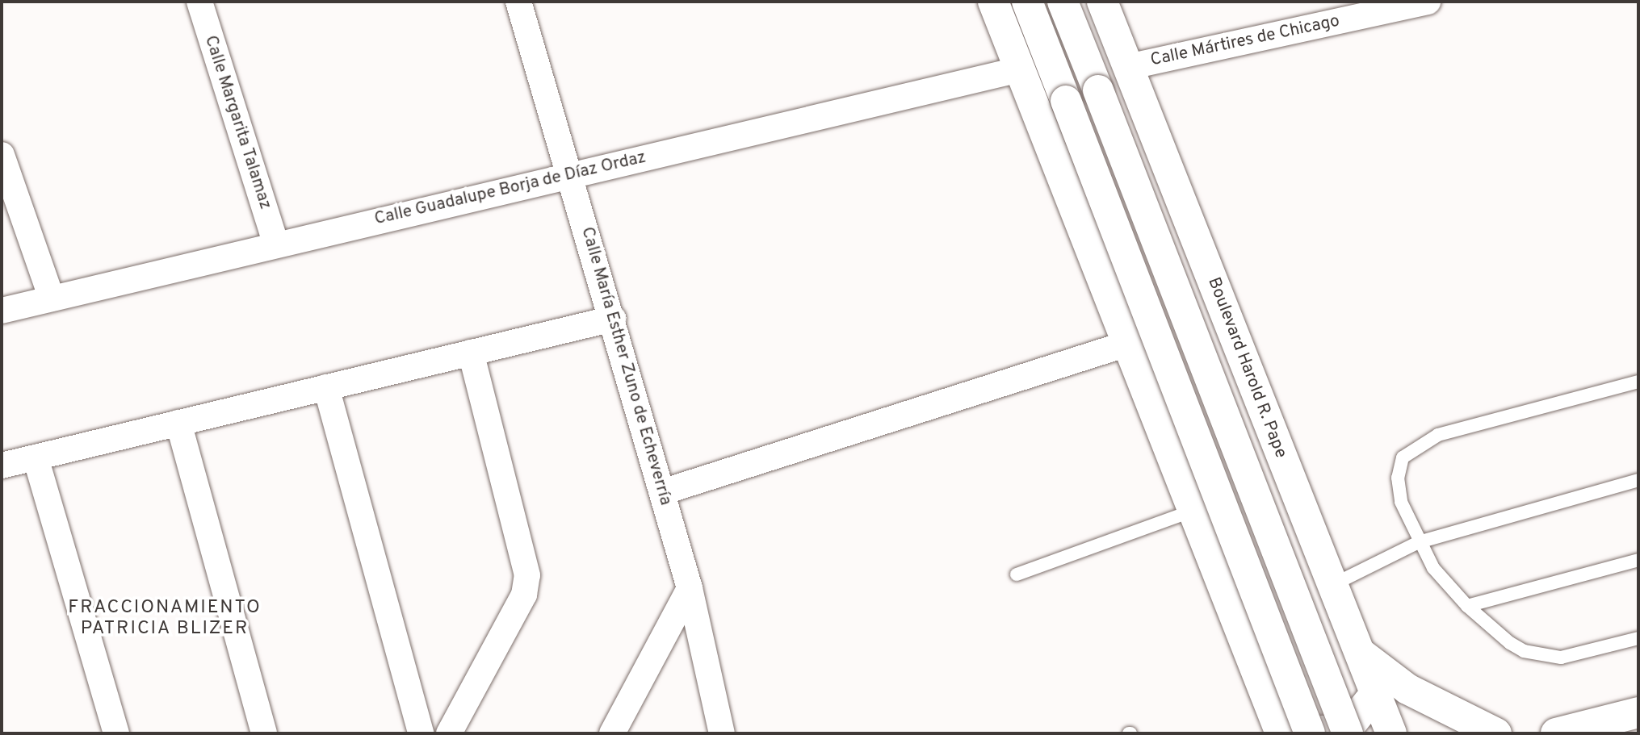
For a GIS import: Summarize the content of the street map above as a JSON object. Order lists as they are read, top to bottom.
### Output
{
  "streets": {
    "main road": ["Boulevard Harold R. Pape"],
    "street": [
      "Calle Mártires de Chicago",
      "Calle Margarita Talamaz",
      "Calle Guadalupe Borja de Díaz Ordaz",
      "Calle María Esther Zuno de Echeverría"
    ]
  },
  "crossings": [
    ["Calle Mártires de Chicago", "Boulevard Harold R. Pape"],
    ["Calle Margarita Talamaz", "Calle Guadalupe Borja de Díaz Ordaz"],
    ["Calle Guadalupe Borja de Díaz Ordaz", "Calle María Esther Zuno de Echeverría"]
  ],
  "districts": ["FRACCIONAMIENTO PATRICIA BLIZER"]
}
